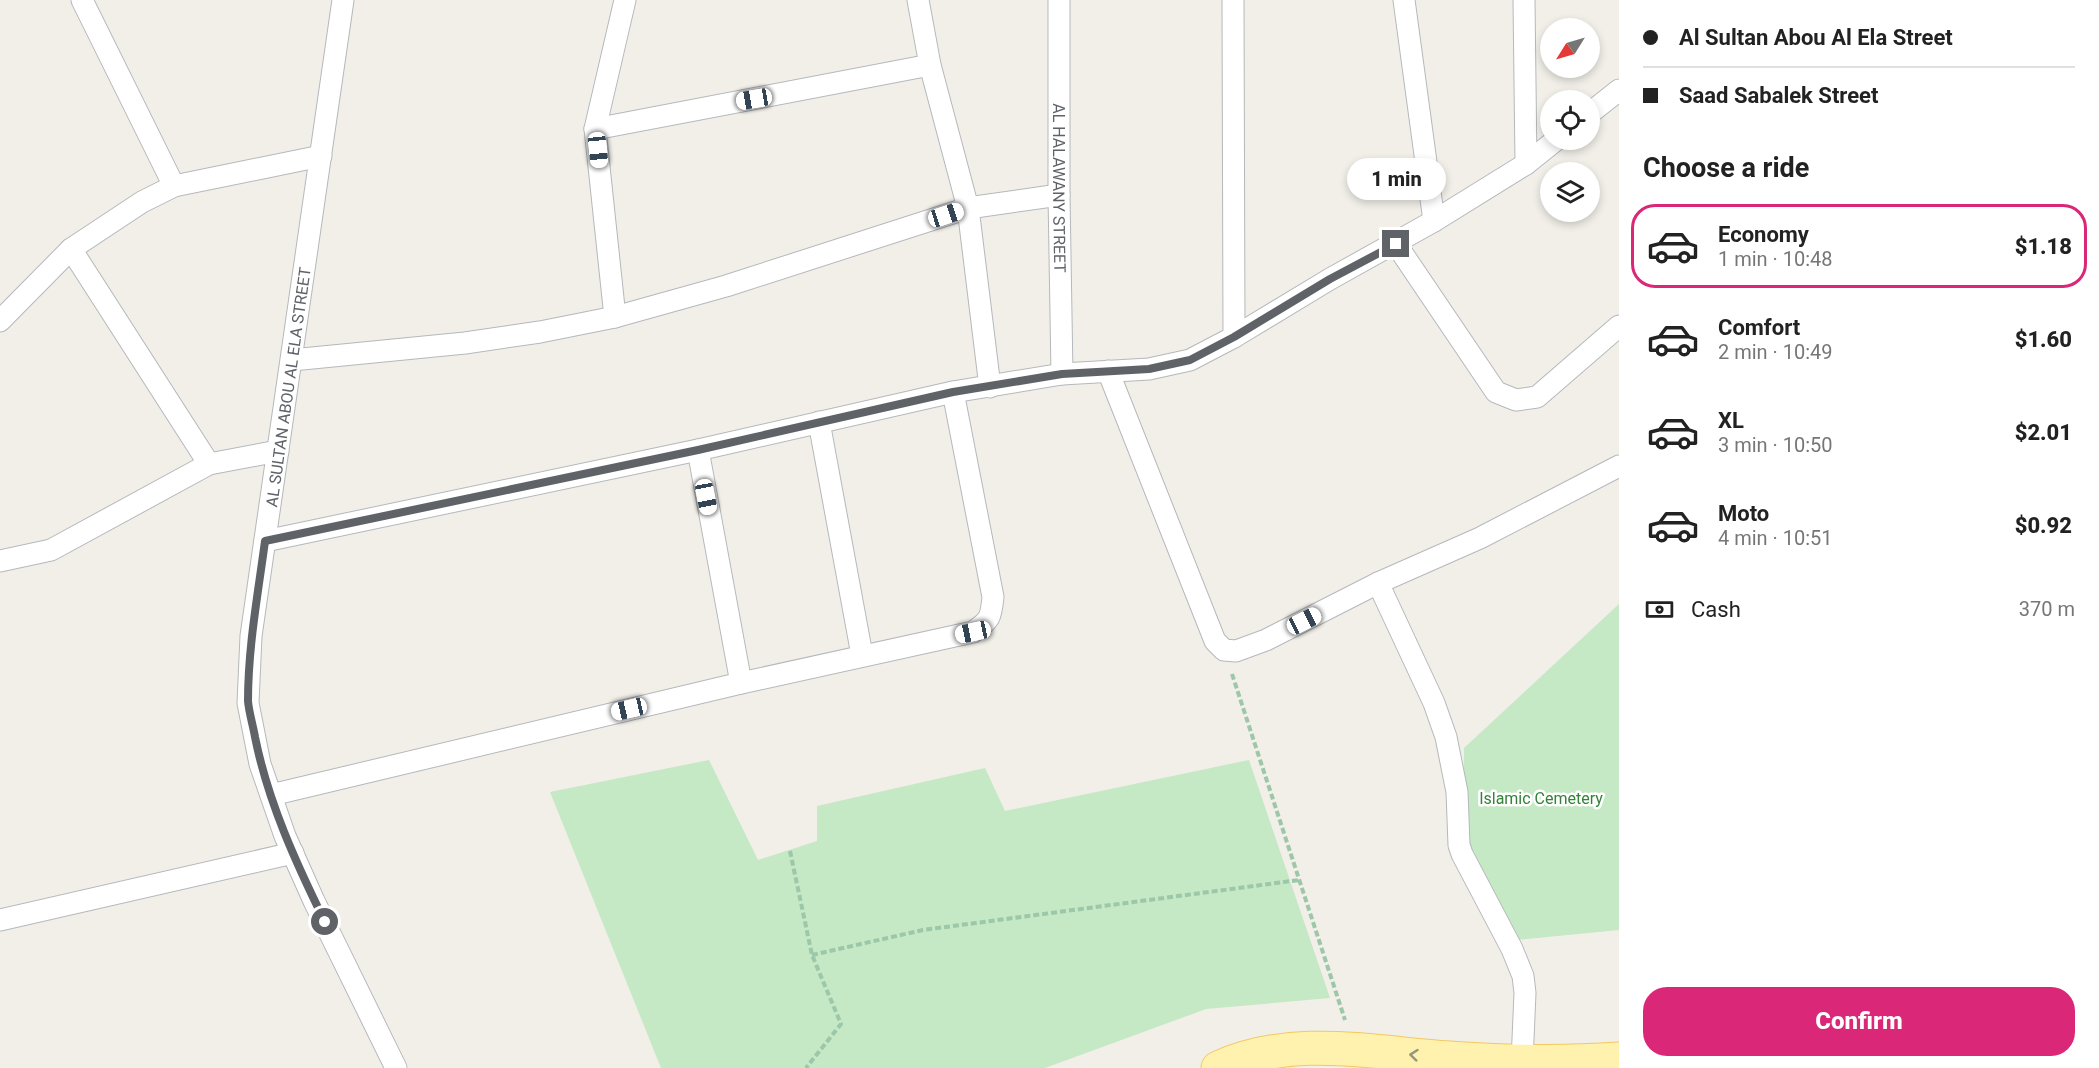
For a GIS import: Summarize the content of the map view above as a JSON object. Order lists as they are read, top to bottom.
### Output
{
  "streets": {
    "street": ["AL HALAWANY STREET", "AL SULTAN ABOU AL ELA STREET"]
  },
  "parks": ["Islamic Cemetery"],
  "north": "bottom left",
  "page": {
    "banner": ["Al Sultan Abou Al Ela Street", "Saad Sabalek Street"],
    "heading": "Choose a ride",
    "bubble": "1 min",
    "list": [
      {
        "name": "Economy",
        "note": "1 min · 10:48",
        "value": "$1.18"
      },
      {
        "name": "Comfort",
        "note": "2 min · 10:49",
        "value": "$1.60"
      },
      {
        "name": "XL",
        "note": "3 min · 10:50",
        "value": "$2.01"
      },
      {
        "name": "Moto",
        "note": "4 min · 10:51",
        "value": "$0.92"
      }
    ],
    "pay": ["Cash", "370 m"],
    "buttons": "Confirm"
  }
}
